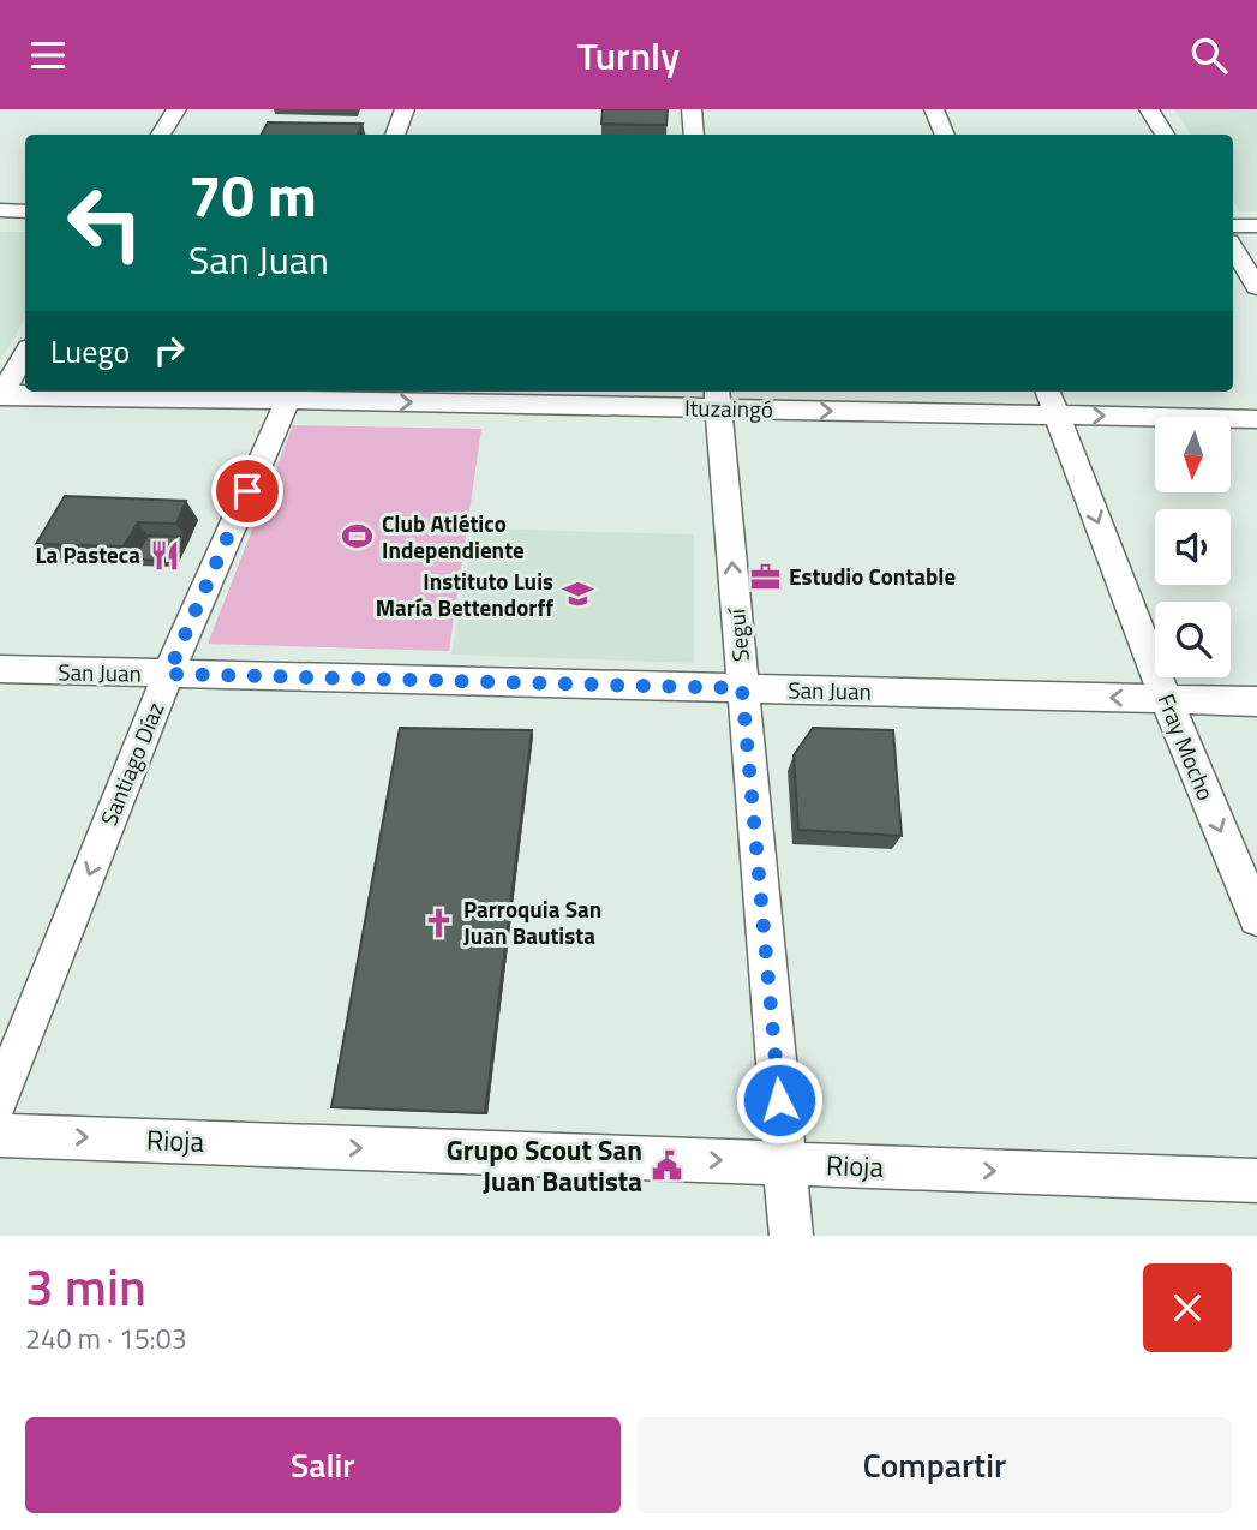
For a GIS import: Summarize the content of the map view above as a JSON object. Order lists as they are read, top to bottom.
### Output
{
  "streets": {
    "street": [
      "Ituzaingó",
      "Seguí",
      "San Juan",
      "Fray Mocho",
      "Santiago Díaz",
      "Rioja"
    ]
  },
  "crossings": [
    ["Ituzaingó", "Seguí"],
    ["Ituzaingó", "Fray Mocho"],
    ["Ituzaingó", "Santiago Díaz"],
    ["Seguí", "San Juan"],
    ["Seguí", "Rioja"],
    ["San Juan", "Fray Mocho"],
    ["San Juan", "Santiago Díaz"]
  ],
  "one_way": [
    "Ituzaingó",
    "Fray Mocho",
    "Santiago Díaz",
    "Rioja"
  ],
  "places": {
    "sports": ["Club Atlético Independiente"],
    "restaurant": ["La Pasteca"],
    "office": ["Estudio Contable"],
    "school or university": ["Instituto Luis María Bettendorff"],
    "church": ["Parroquia San Juan Bautista"],
    "public building": ["Grupo Scout San Juan Bautista"]
  },
  "north": "bottom",
  "page": {
    "header": "Turnly",
    "turn": ["70 m", "San Juan"],
    "then": "Luego",
    "heading": ["3 min", "240 m · 15:03"],
    "buttons": ["Salir", "Compartir"]
  }
}
